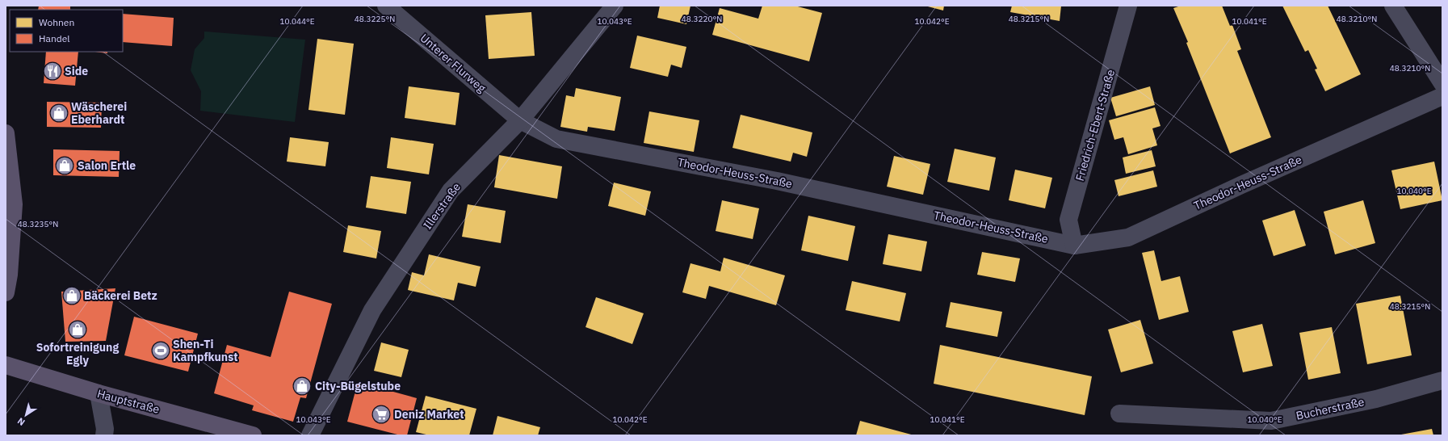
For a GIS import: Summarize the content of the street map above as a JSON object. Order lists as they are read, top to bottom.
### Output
{
  "streets": {
    "main road": ["Hauptstraße"],
    "street": [
      "Unterer Flurweg",
      "Friedrich-Ebert-Straße",
      "Theodor-Heuss-Straße",
      "Illerstraße",
      "Bucherstraße"
    ]
  },
  "crossings": [
    ["Unterer Flurweg", "Theodor-Heuss-Straße"],
    ["Unterer Flurweg", "Illerstraße"],
    ["Friedrich-Ebert-Straße", "Theodor-Heuss-Straße"],
    ["Theodor-Heuss-Straße", "Illerstraße"]
  ],
  "places": {
    "restaurant": ["Side"],
    "shop": [
      "Wäscherei Eberhardt",
      "Salon Ertle",
      "Bäckerei Betz",
      "Sofortreinigung Egly",
      "City-Bügelstube"
    ],
    "sports": ["Shen-Ti Kampfkunst"],
    "supermarket": ["Deniz Market"]
  },
  "legend": ["Wohnen", "Handel"],
  "north": "bottom left",
  "coordinates": [
    "48.3210°N",
    "48.3225°N",
    "48.3220°N",
    "48.3215°N",
    "10.044°E",
    "10.043°E",
    "10.042°E",
    "10.041°E",
    "10.040°E",
    "48.3235°N"
  ]
}
